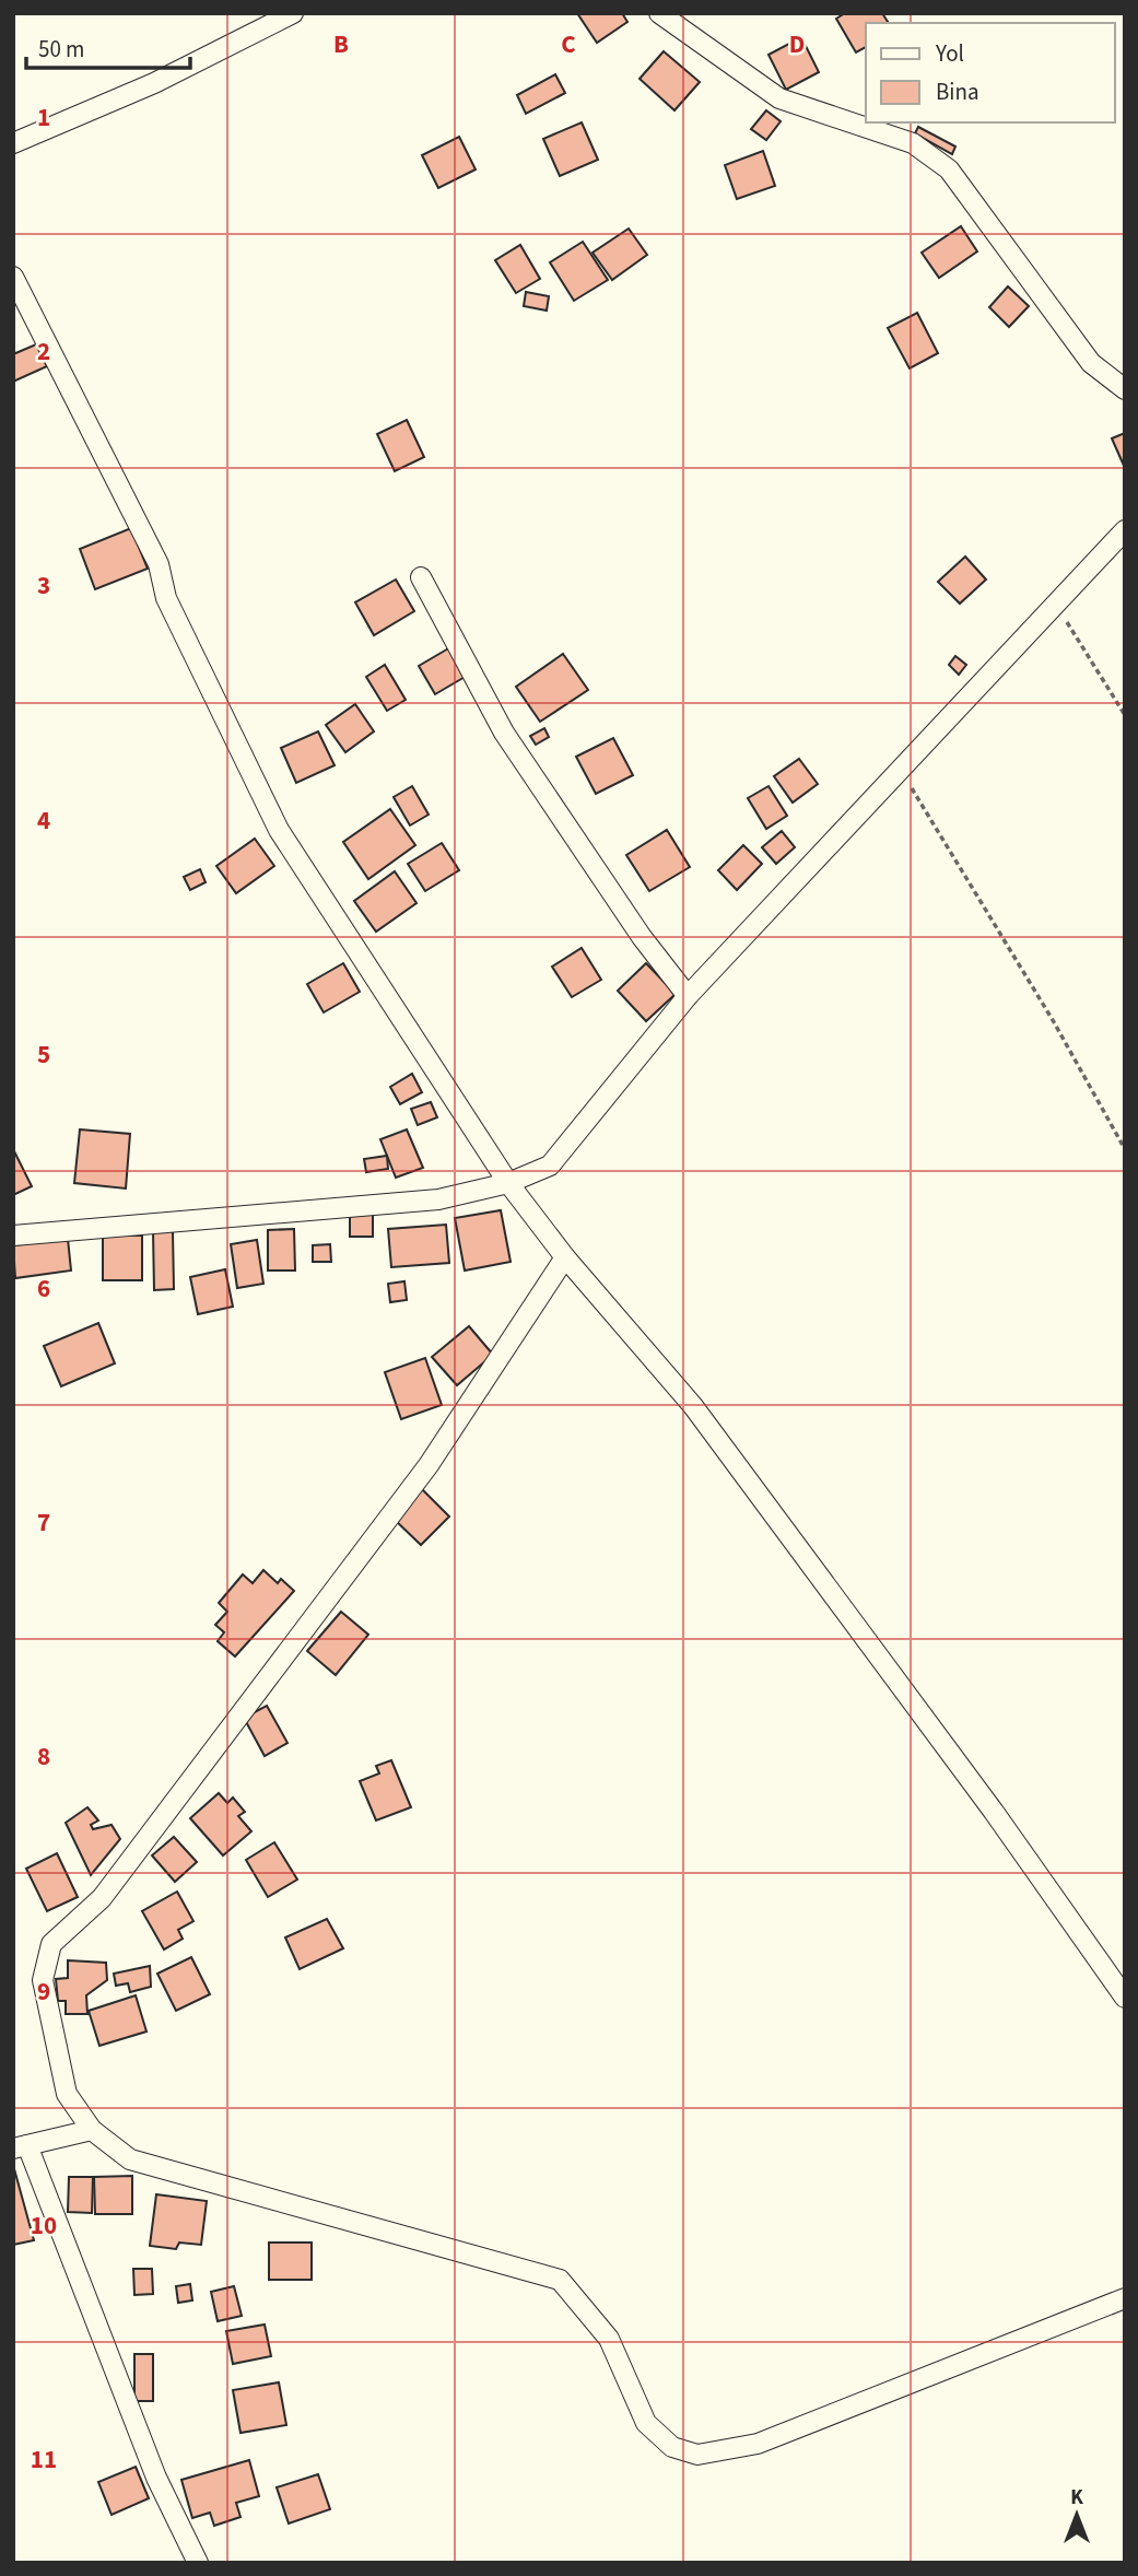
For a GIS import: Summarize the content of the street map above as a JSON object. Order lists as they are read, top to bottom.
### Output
{
  "legend": ["Yol", "Bina"],
  "scale_bar": "50 m",
  "north": "top",
  "grid": {
    "columns": ["B", "C", "D"],
    "rows": [
      "1",
      "2",
      "3",
      "4",
      "5",
      "6",
      "7",
      "8",
      "9",
      "10",
      "11"
    ]
  }
}
